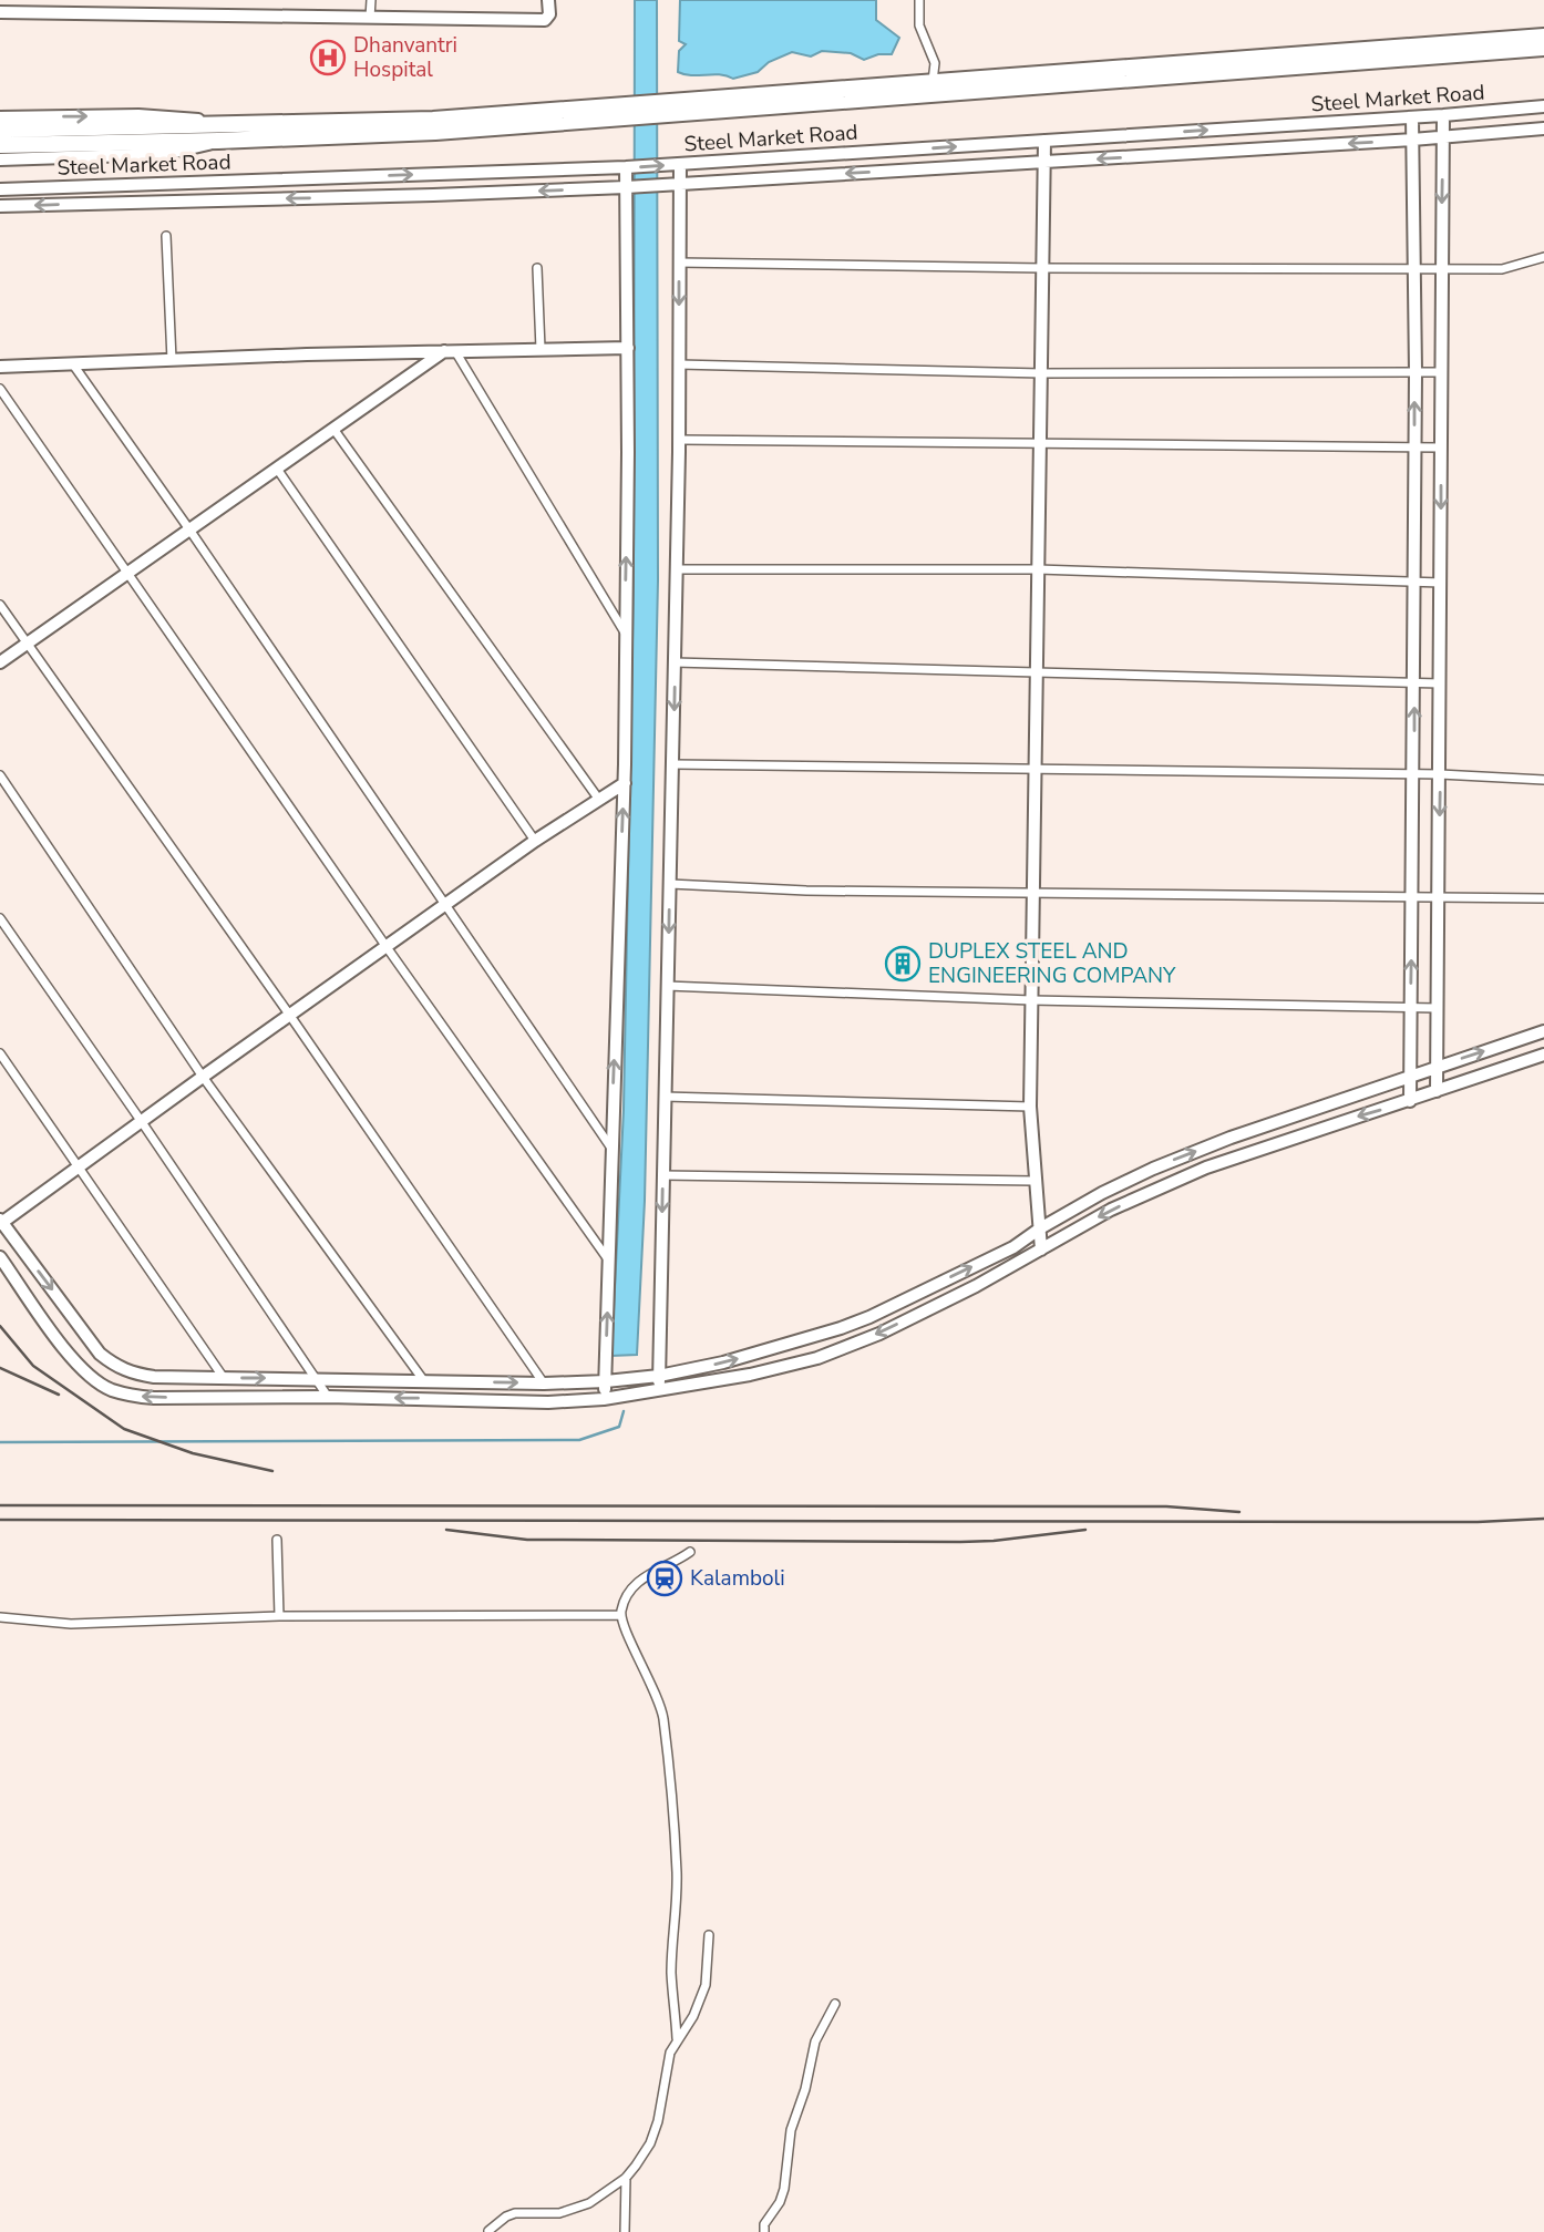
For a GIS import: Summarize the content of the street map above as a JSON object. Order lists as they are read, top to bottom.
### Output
{
  "streets": {
    "street": ["Steel Market Road"]
  },
  "places": {
    "hospital": ["Dhanvantri Hospital"],
    "building": ["DUPLEX STEEL AND ENGINEERING COMPANY"],
    "station": ["Kalamboli"]
  }
}
